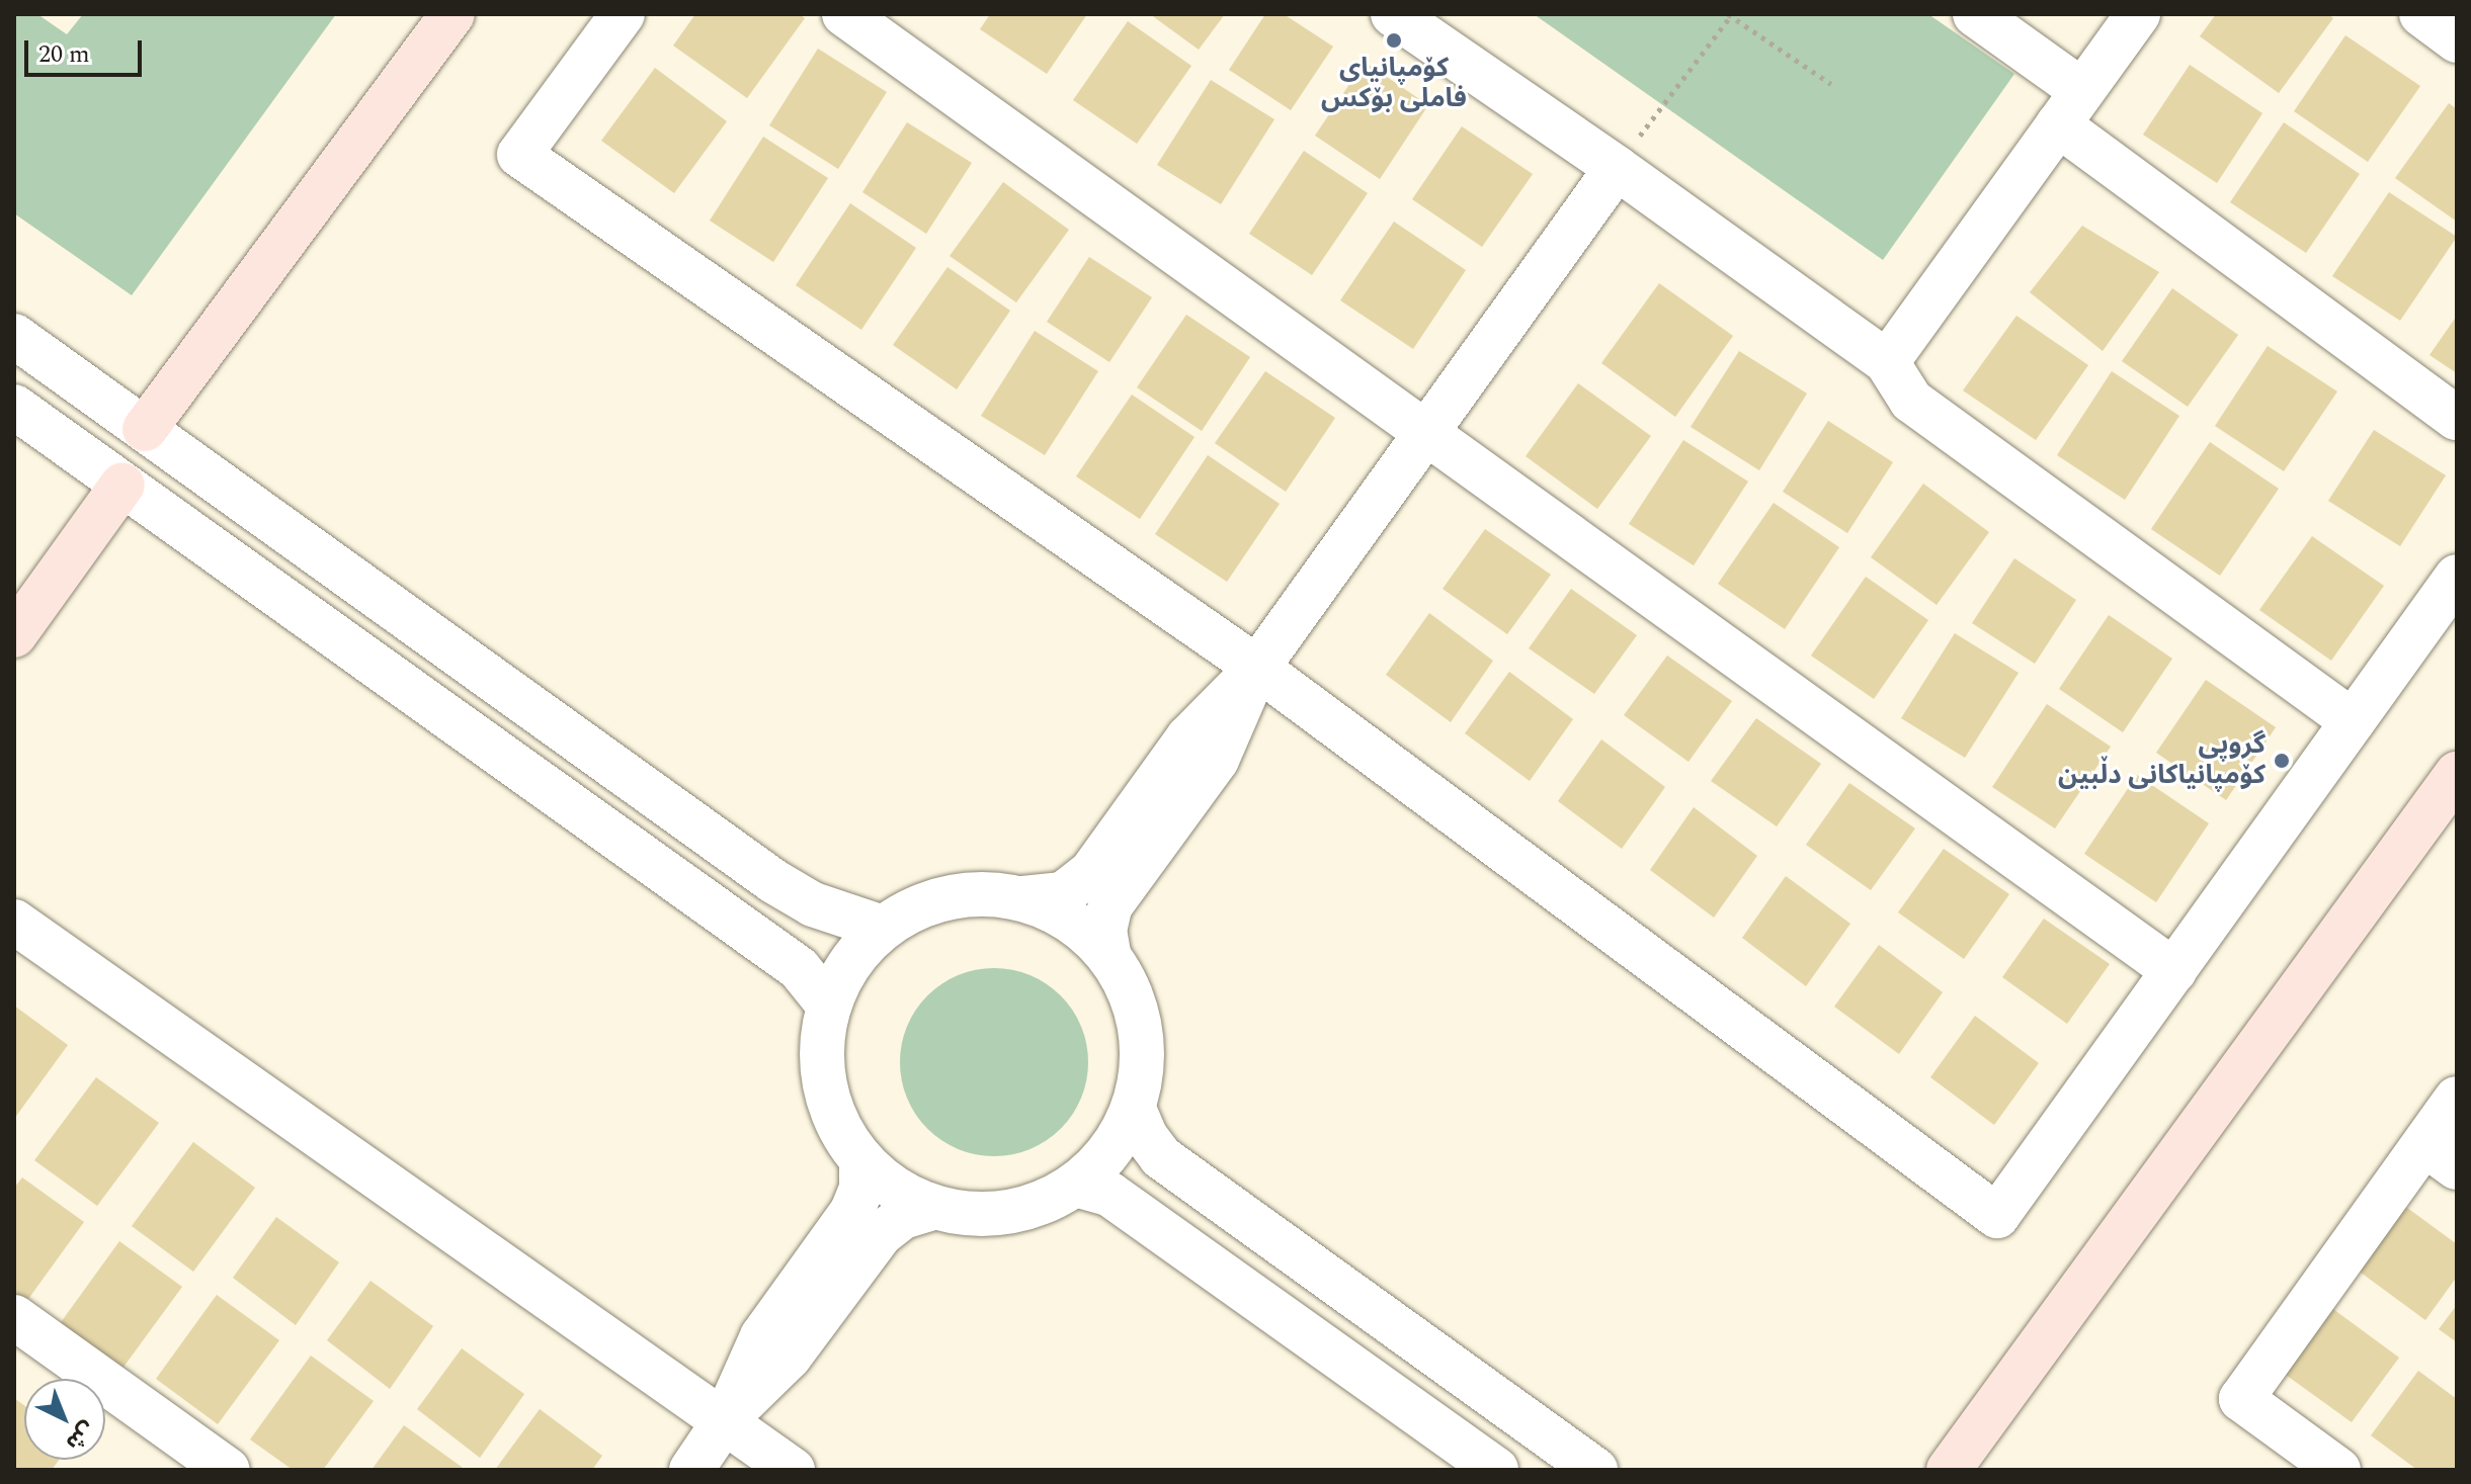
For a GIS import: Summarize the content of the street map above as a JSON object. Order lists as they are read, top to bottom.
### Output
{
  "places": ["کۆمپانیای فاملی بۆکس", "گروپی کۆمپانیاکانی دڵبین"],
  "scale_bar": "20 m",
  "north": "bottom right"
}
